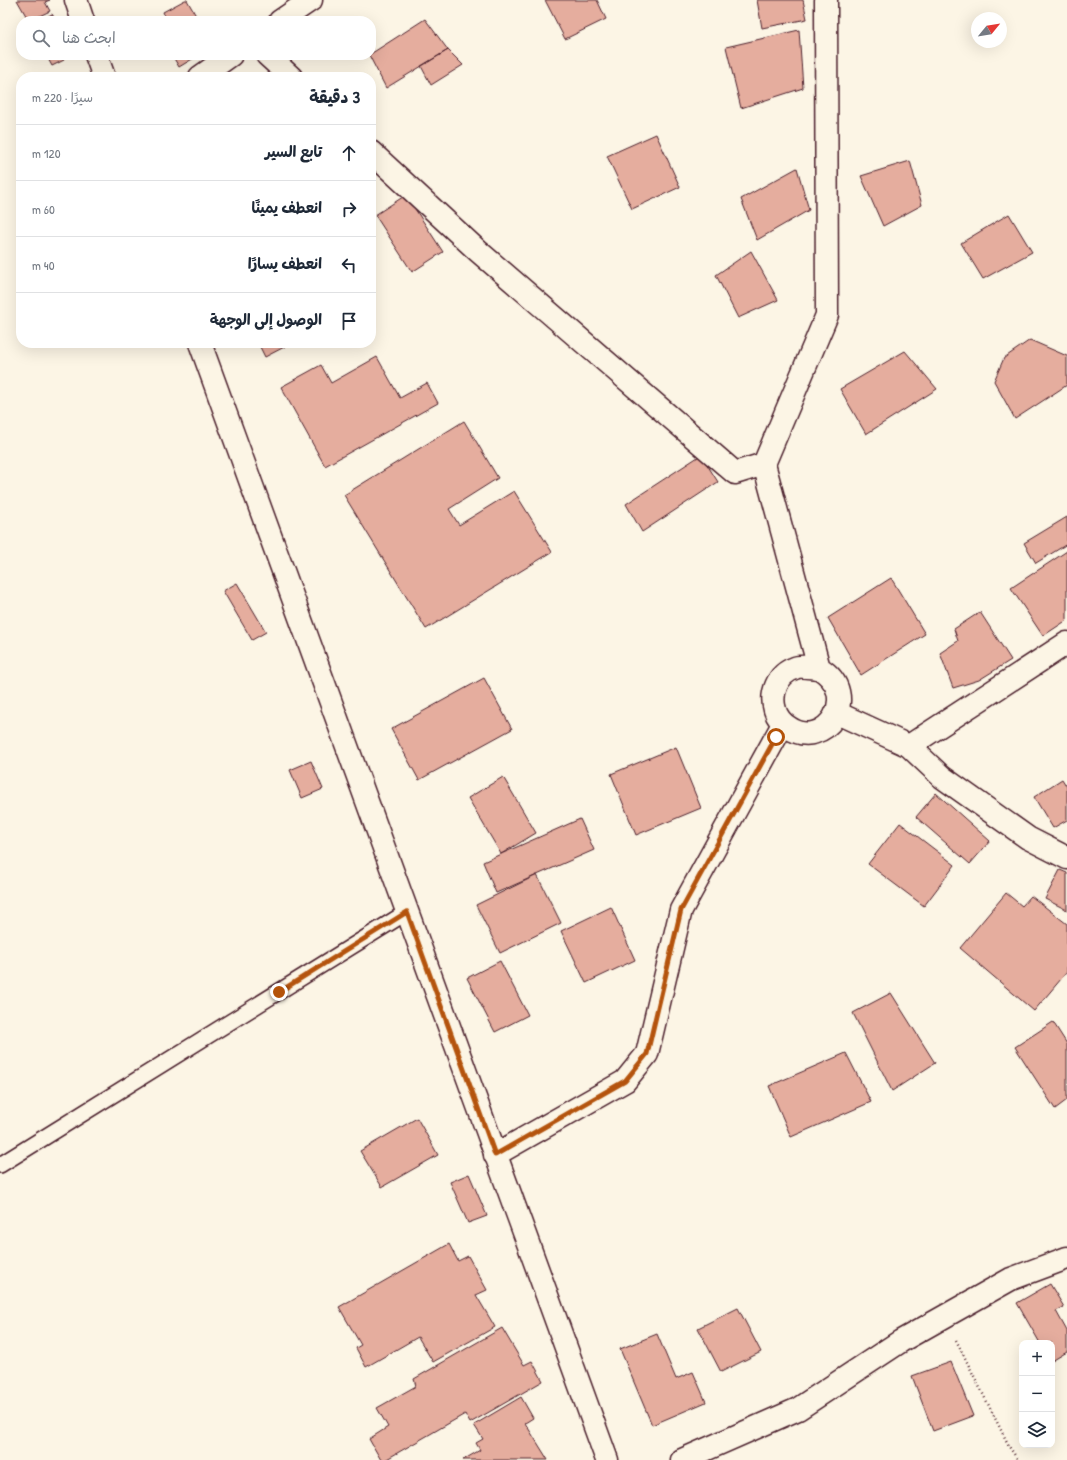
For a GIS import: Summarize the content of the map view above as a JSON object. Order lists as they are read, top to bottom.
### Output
{
  "north": "top right",
  "page": {
    "search": "ابحث هنا",
    "heading": ["3 دقيقة", "سيرًا · 220 m"],
    "list": [
      ["تابع السير", "120 m"],
      ["انعطف يمينًا", "60 m"],
      ["انعطف يسارًا", "40 m"],
      "الوصول إلى الوجهة"
    ],
    "map_buttons": ["+", "−"]
  }
}
